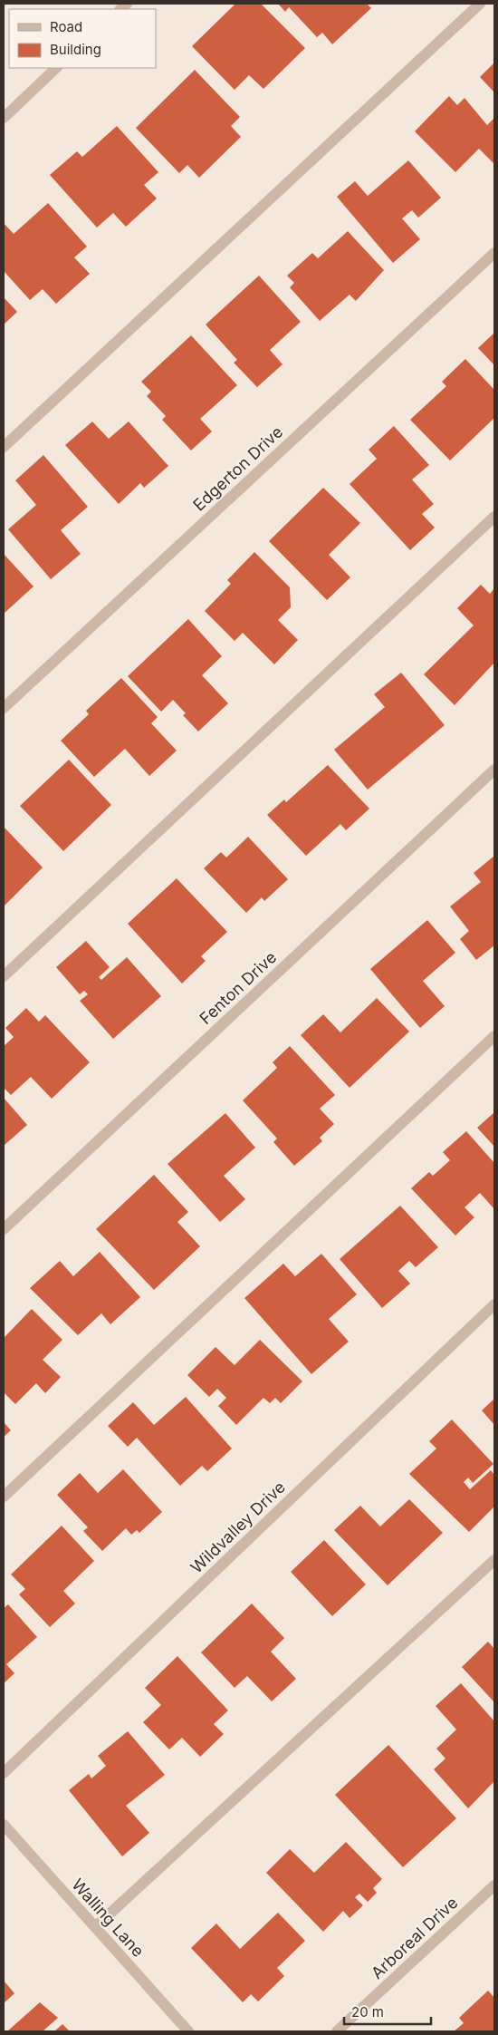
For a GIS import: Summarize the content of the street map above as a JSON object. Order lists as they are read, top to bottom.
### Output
{
  "streets": {
    "street": [
      "Edgerton Drive",
      "Fenton Drive",
      "Wildvalley Drive",
      "Walling Lane",
      "Arboreal Drive"
    ]
  },
  "legend": ["Road", "Building"],
  "scale_bar": "20 m"
}
